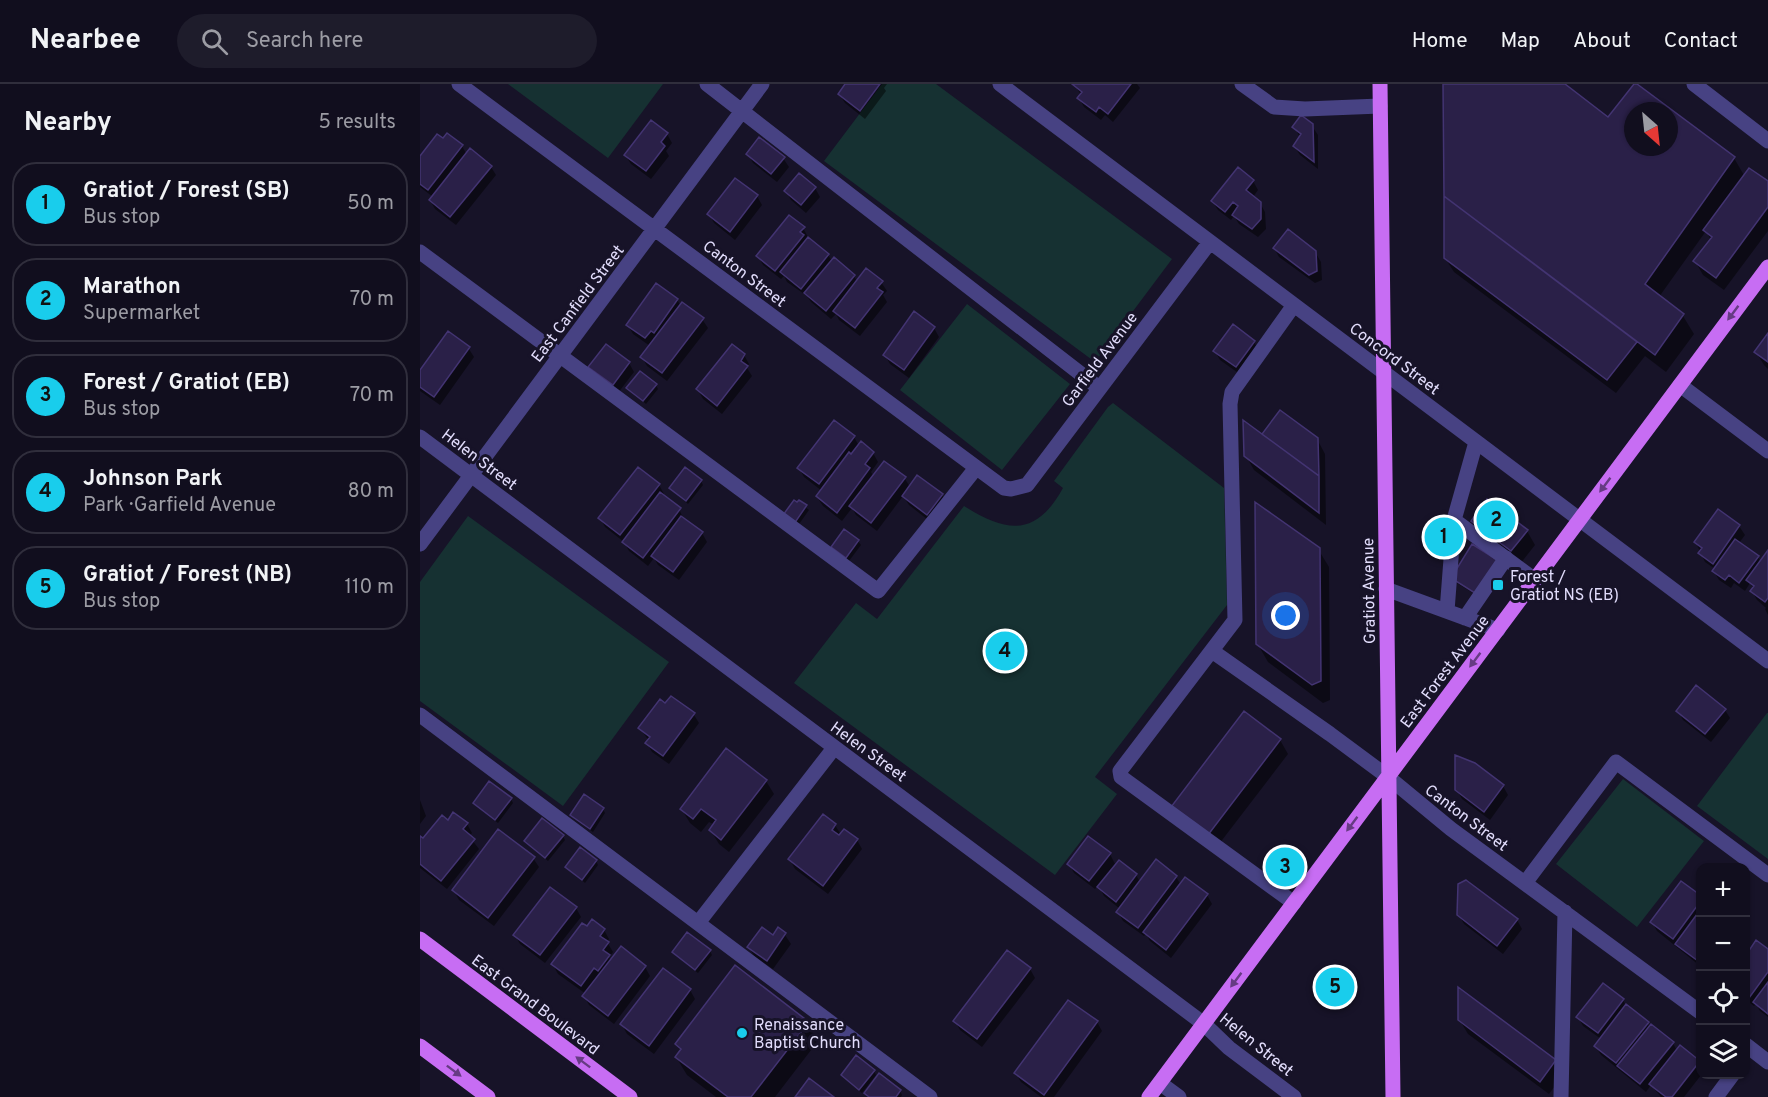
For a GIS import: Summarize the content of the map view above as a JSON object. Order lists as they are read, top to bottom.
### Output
{
  "streets": {
    "main road": ["Gratiot Avenue", "East Forest Avenue", "East Grand Boulevard"],
    "street": [
      "Canton Street",
      "East Canfield Street",
      "Concord Street",
      "Garfield Avenue",
      "Helen Street"
    ]
  },
  "crossings": [
    ["Canton Street", "East Canfield Street"],
    ["Canton Street", "Garfield Avenue"],
    ["Canton Street", "Gratiot Avenue"],
    ["Canton Street", "East Forest Avenue"],
    ["East Canfield Street", "Helen Street"],
    ["Concord Street", "Garfield Avenue"],
    ["Concord Street", "Gratiot Avenue"],
    ["Concord Street", "East Forest Avenue"],
    ["Helen Street", "East Forest Avenue"],
    ["Gratiot Avenue", "East Forest Avenue"]
  ],
  "one_way": ["East Forest Avenue"],
  "places": {
    "transit": ["Forest / Gratiot NS (EB)"],
    "other": ["Renaissance Baptist Church"]
  },
  "north": "bottom right",
  "page": {
    "header": "Nearbee",
    "search": "Search here",
    "nav": [
      "Home",
      "Map",
      "About",
      "Contact"
    ],
    "heading": ["Nearby", "5 results"],
    "list": [
      {
        "mark": "1",
        "name": "Gratiot / Forest (SB)",
        "note": "Bus stop",
        "value": "50 m"
      },
      {
        "mark": "2",
        "name": "Marathon",
        "note": "Supermarket",
        "value": "70 m"
      },
      {
        "mark": "3",
        "name": "Forest / Gratiot (EB)",
        "note": "Bus stop",
        "value": "70 m"
      },
      {
        "mark": "4",
        "name": "Johnson Park",
        "note": "Park · Garfield Avenue",
        "value": "80 m"
      },
      {
        "mark": "5",
        "name": "Gratiot / Forest (NB)",
        "note": "Bus stop",
        "value": "110 m"
      }
    ],
    "pins": [
      "2",
      "1",
      "4",
      "3",
      "5"
    ],
    "map_buttons": ["+", "−"]
  }
}
